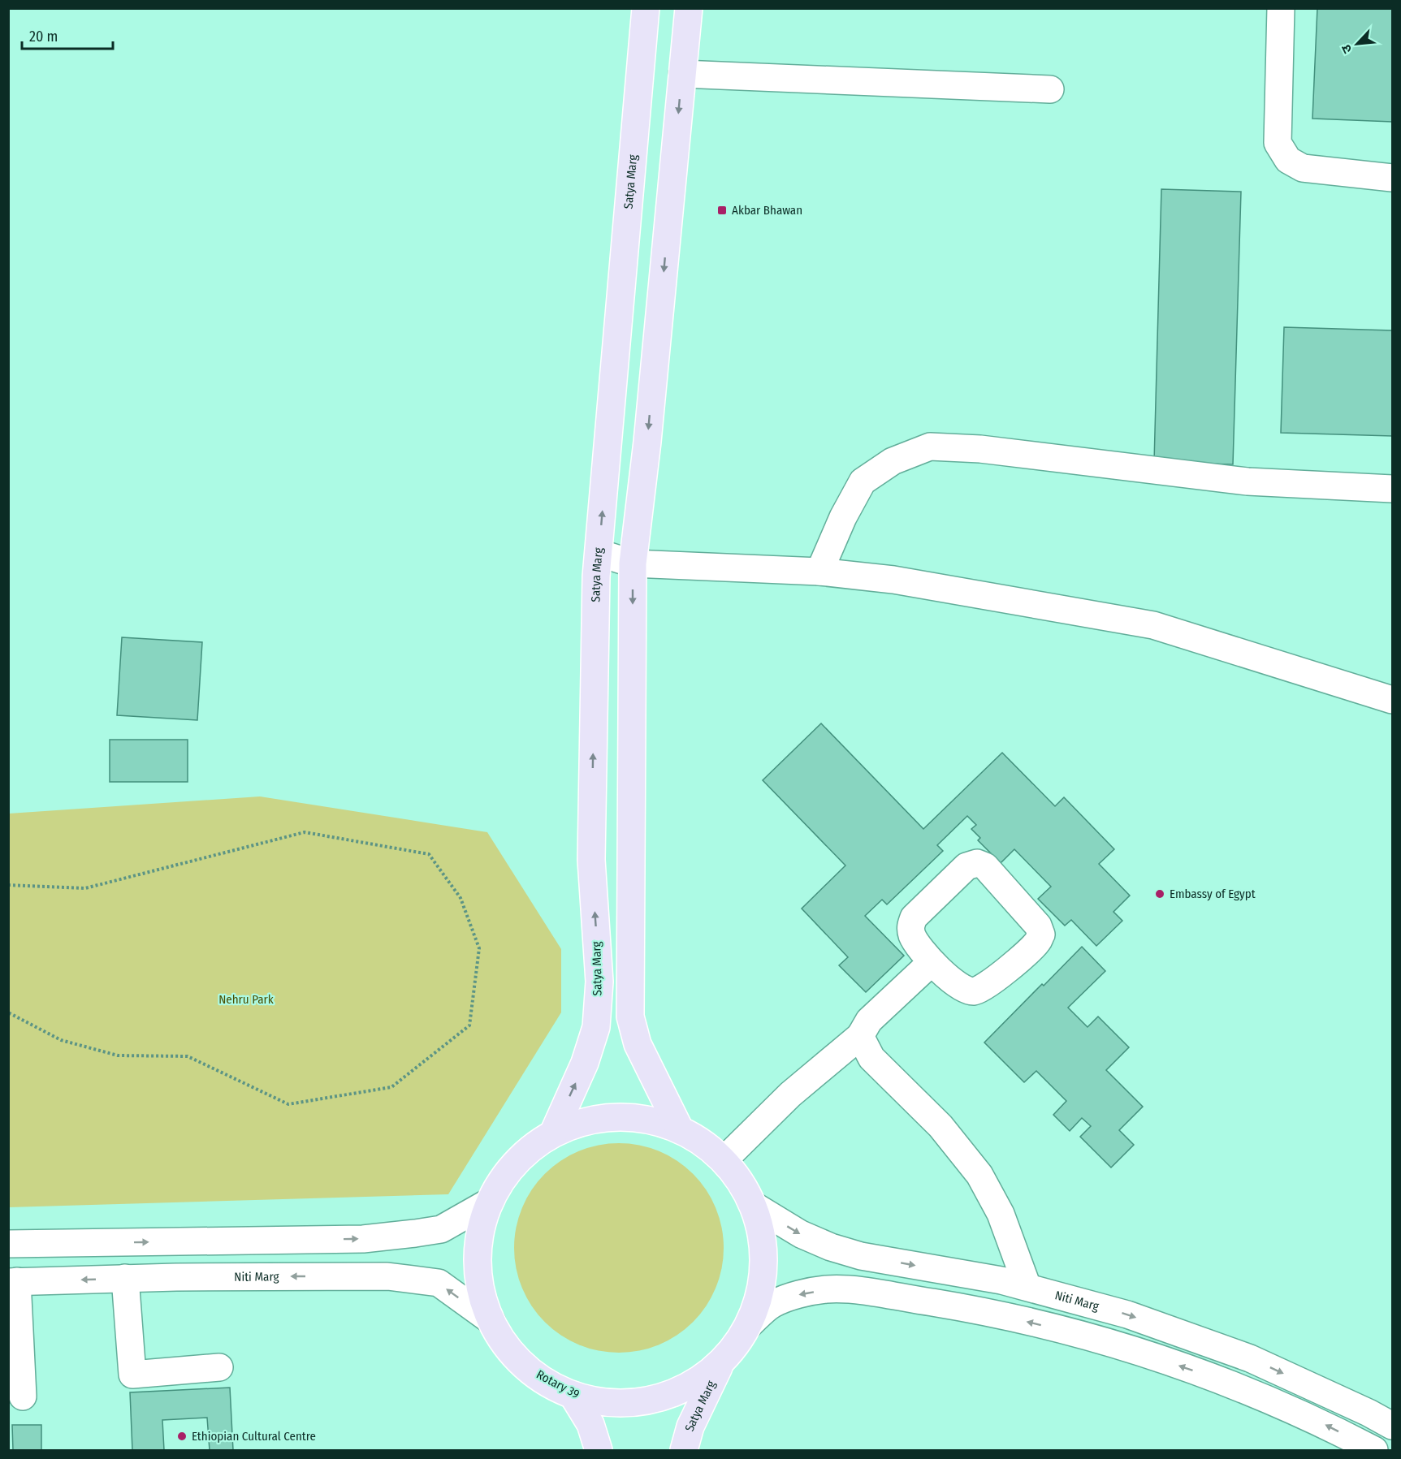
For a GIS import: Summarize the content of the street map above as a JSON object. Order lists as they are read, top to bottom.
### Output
{
  "streets": {
    "main road": ["Satya Marg", "Rotary 39"],
    "street": ["Niti Marg"]
  },
  "crossings": [
    ["Satya Marg", "Rotary 39"],
    ["Niti Marg", "Rotary 39"]
  ],
  "parks": ["Nehru Park"],
  "places": {
    "transit": ["Akbar Bhawan"],
    "other": ["Embassy of Egypt", "Ethiopian Cultural Centre"]
  },
  "scale_bar": "20 m",
  "north": "bottom left"
}
